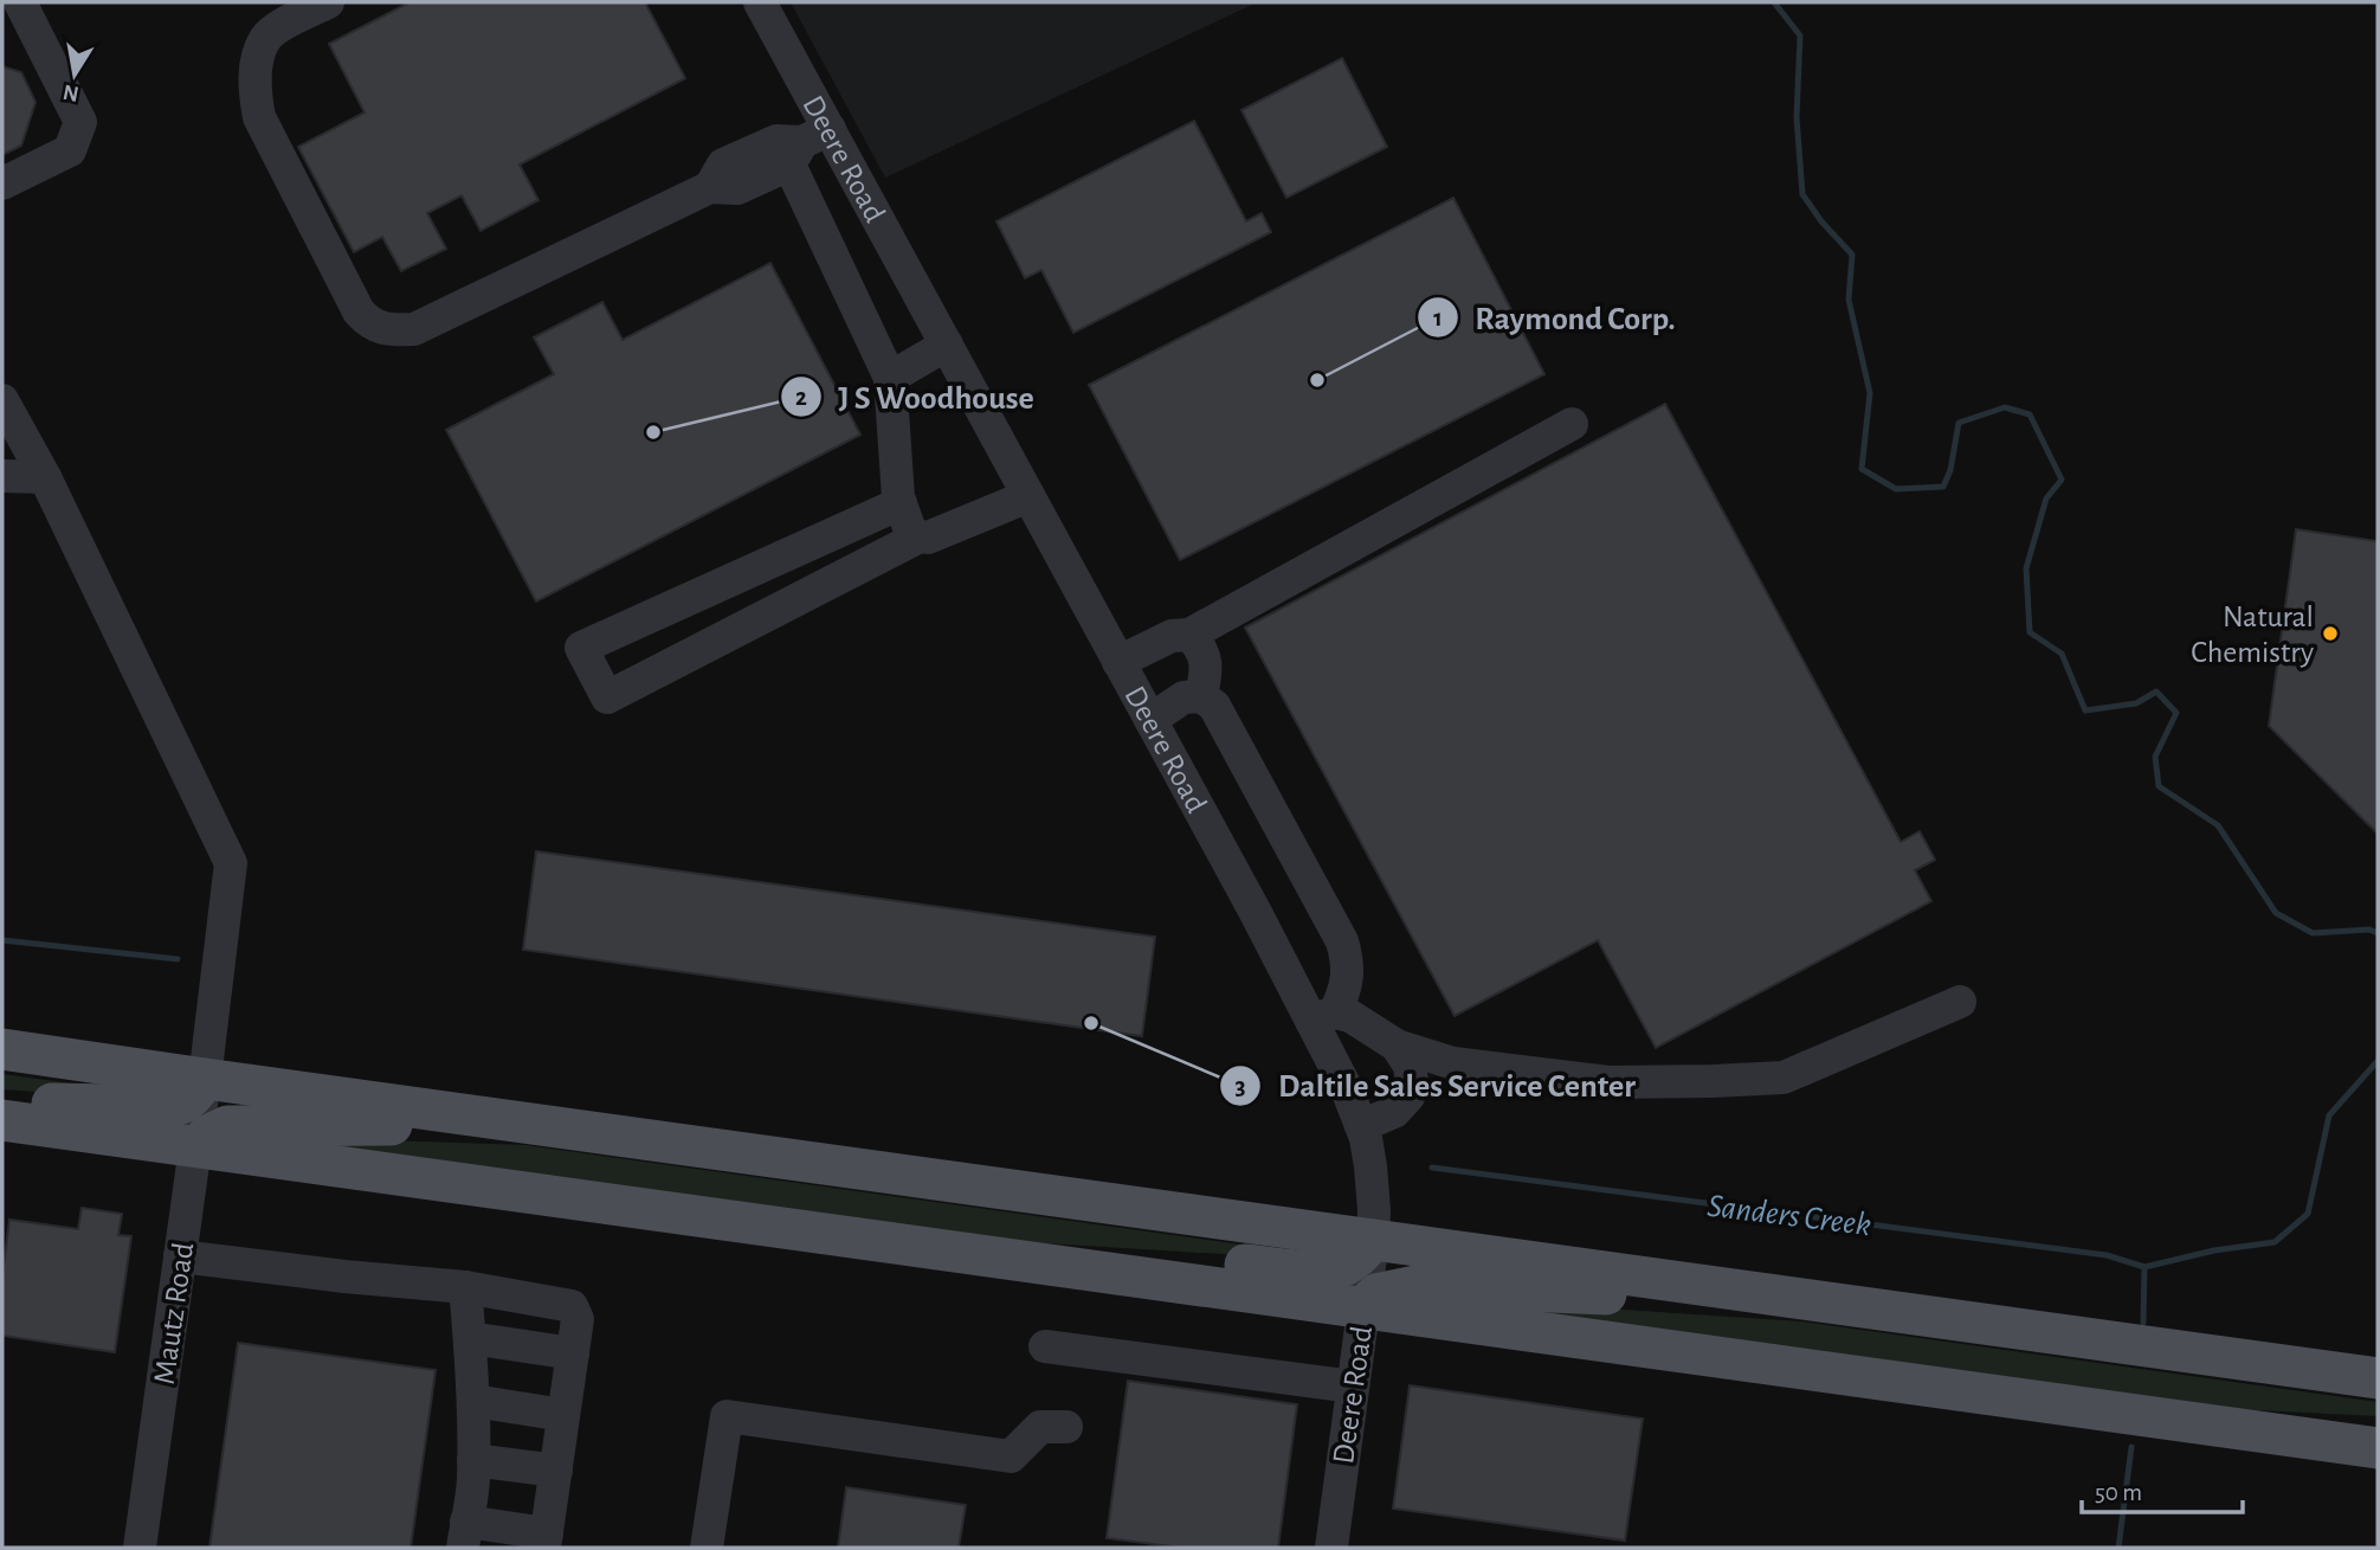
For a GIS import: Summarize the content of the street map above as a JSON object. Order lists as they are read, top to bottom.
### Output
{
  "streets": {
    "street": ["Deere Road", "Mautz Road"]
  },
  "water": ["Sanders Creek"],
  "places": [
    "Raymond Corp.",
    "J S Woodhouse",
    "Natural Chemistry",
    "Daltile Sales Service Center"
  ],
  "scale_bar": "50 m",
  "north": "bottom"
}
